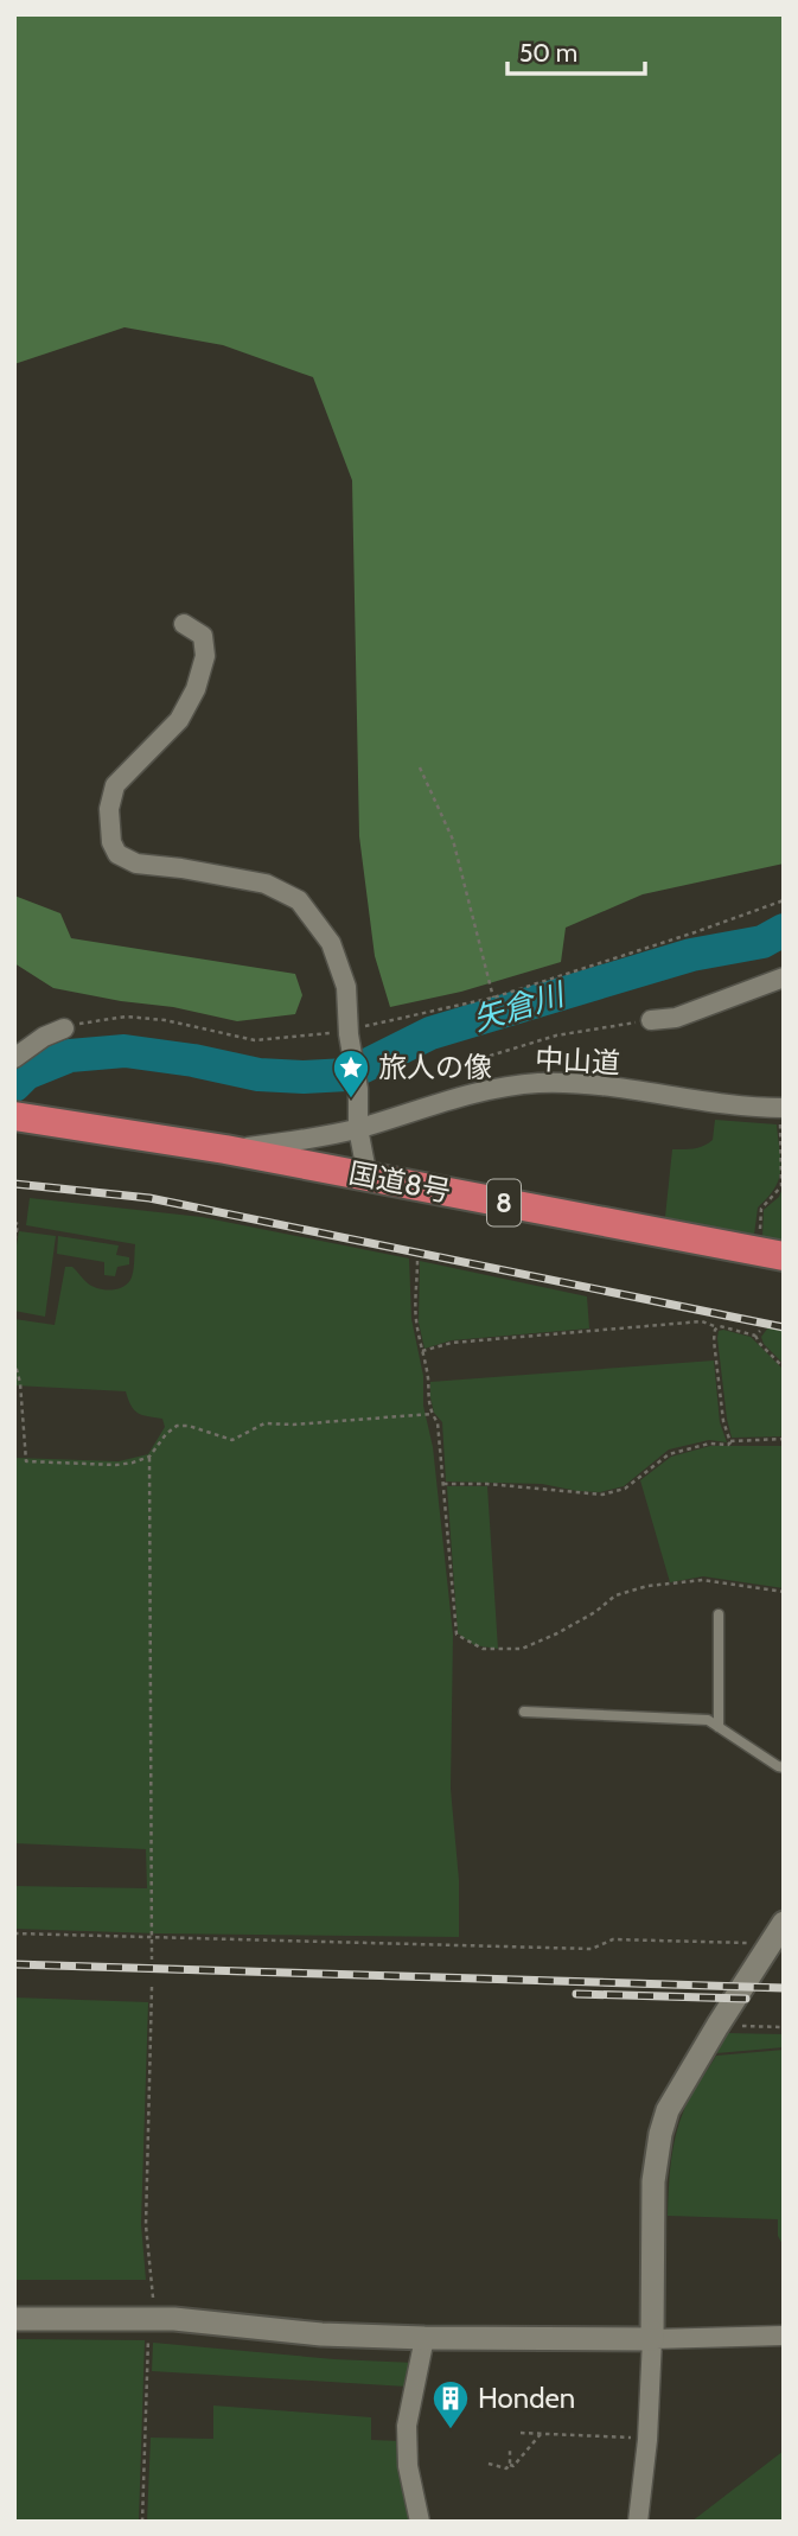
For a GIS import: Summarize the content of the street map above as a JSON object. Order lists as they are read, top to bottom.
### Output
{
  "streets": {
    "highway": ["国道8号", "8"],
    "street": ["中山道"]
  },
  "crossings": [
    ["中山道", "国道8号"]
  ],
  "water": ["矢倉川"],
  "places": {
    "place": ["旅人の像"],
    "building": ["Honden"]
  },
  "scale_bar": "50 m"
}
